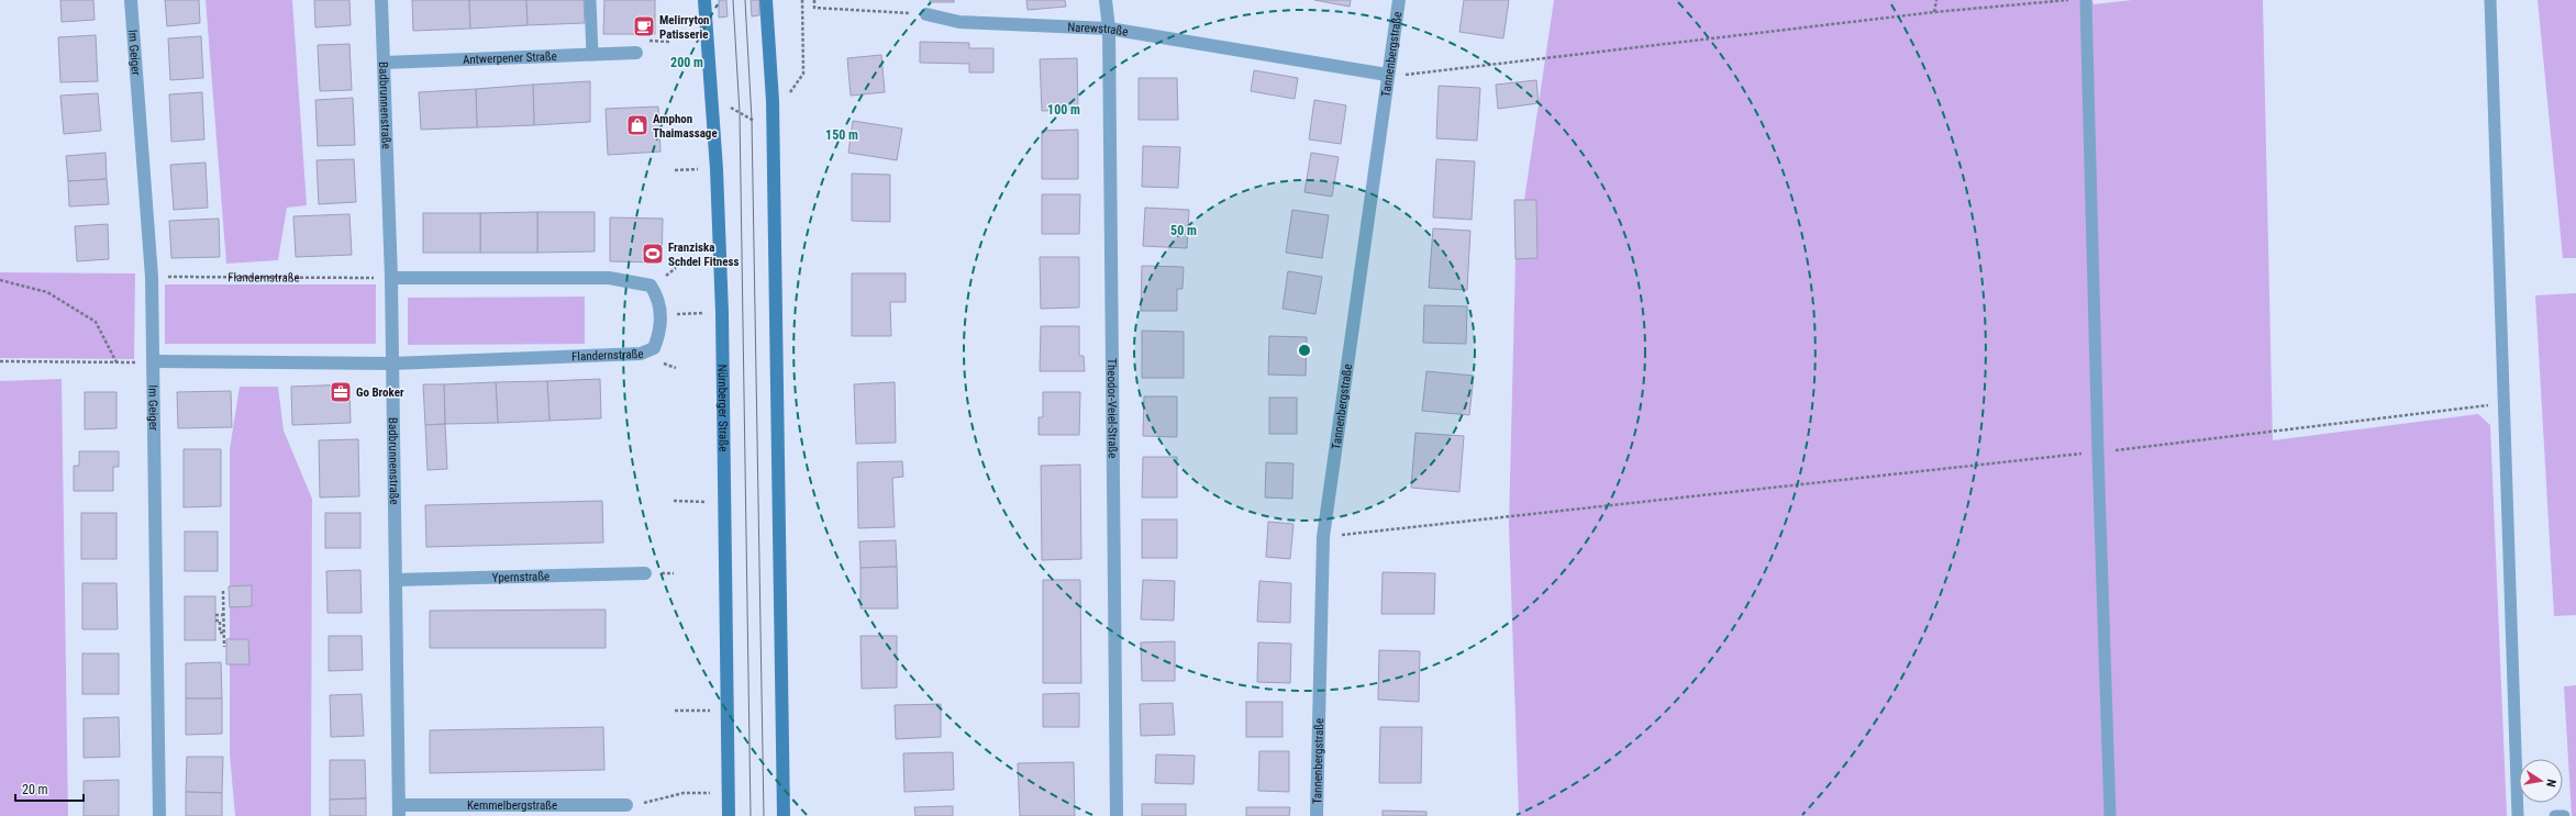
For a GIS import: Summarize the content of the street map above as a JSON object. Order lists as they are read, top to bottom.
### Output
{
  "streets": {
    "main road": ["Nürnberger Straße"],
    "street": [
      "Narewstraße",
      "Im Geiger",
      "Tannenbergstraße",
      "Antwerpener Straße",
      "Badbrunnenstraße",
      "Flandernstraße",
      "Theodor-Veiel-Straße",
      "Ypernstraße",
      "Kemmelbergstraße"
    ]
  },
  "crossings": [
    ["Narewstraße", "Tannenbergstraße"],
    ["Narewstraße", "Theodor-Veiel-Straße"],
    ["Im Geiger", "Flandernstraße"],
    ["Antwerpener Straße", "Badbrunnenstraße"],
    ["Badbrunnenstraße", "Flandernstraße"],
    ["Badbrunnenstraße", "Ypernstraße"],
    ["Badbrunnenstraße", "Kemmelbergstraße"]
  ],
  "places": {
    "cafe": ["Melirryton Patisserie"],
    "shop": ["Amphon Thaimassage"],
    "sports": ["Franziska Schdel Fitness"],
    "office": ["Go Broker"]
  },
  "scale_bar": "20 m",
  "north": "right",
  "rings": [
    "200 m",
    "100 m",
    "150 m",
    "50 m"
  ]
}
